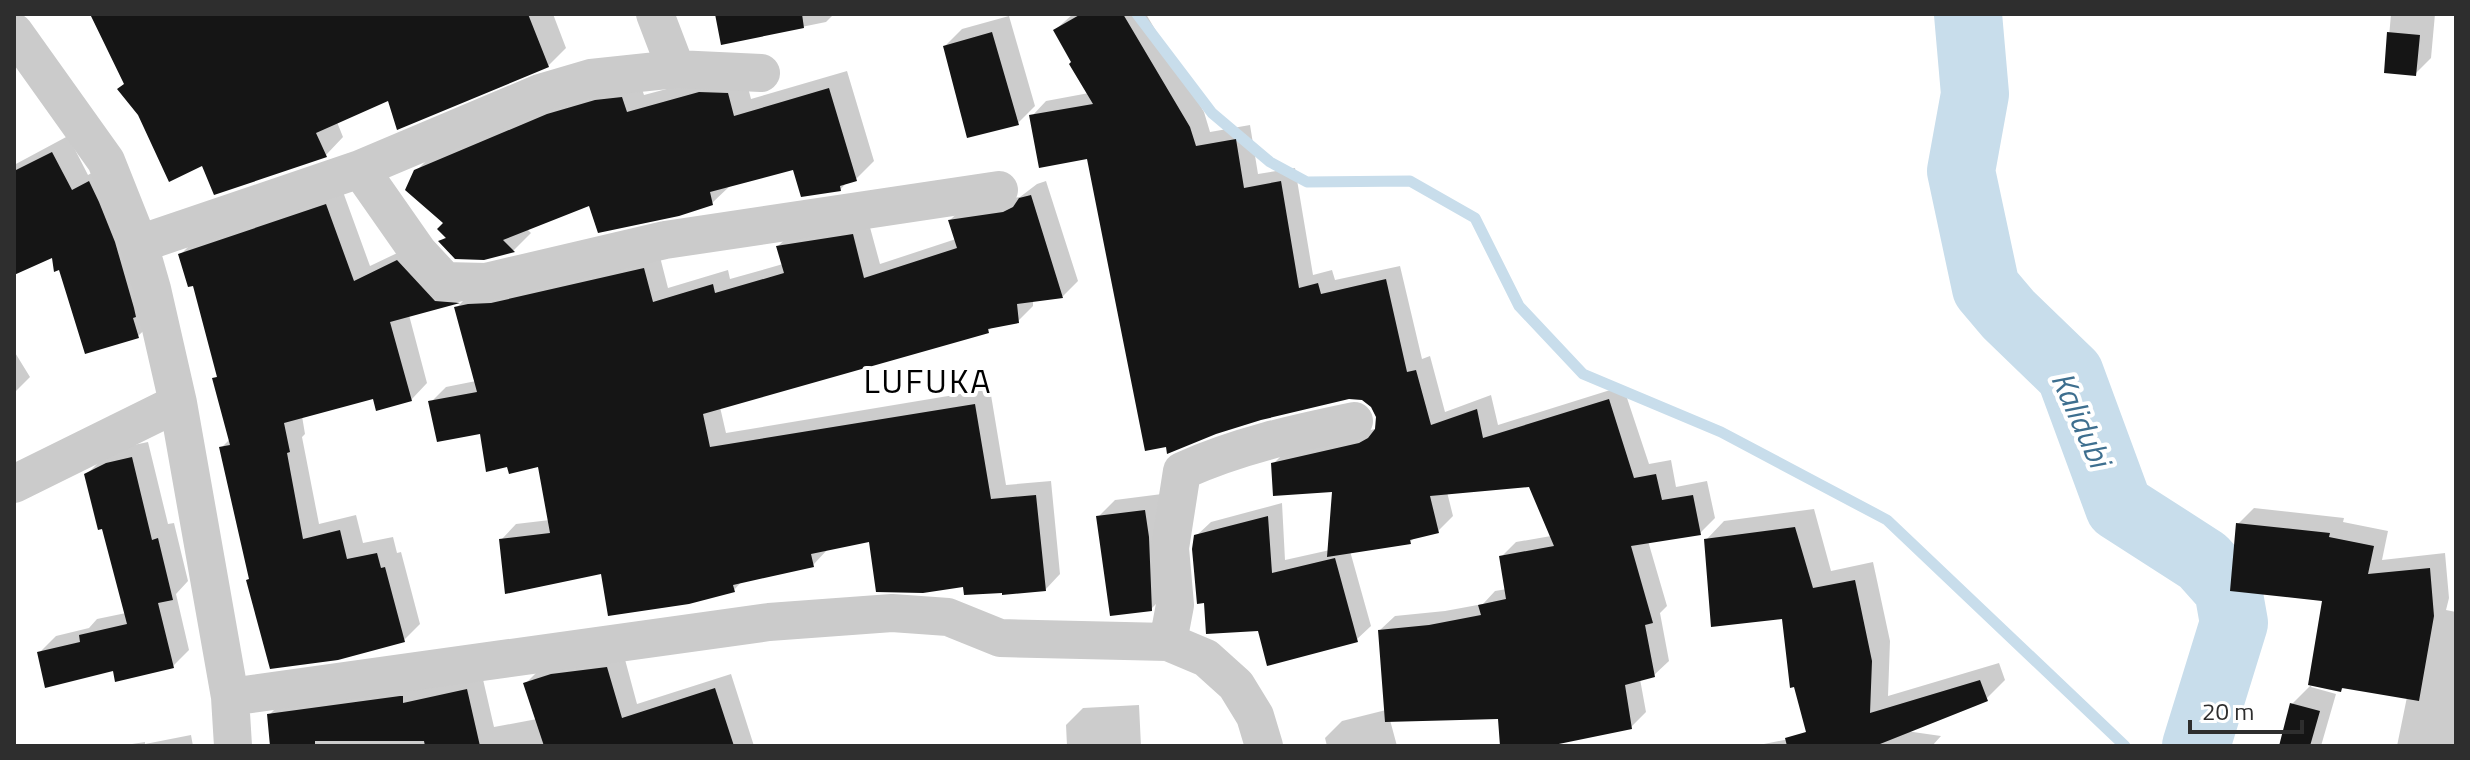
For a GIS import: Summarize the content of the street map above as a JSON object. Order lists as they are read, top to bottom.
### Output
{
  "districts": ["LUFUKA"],
  "water": ["Kalidubi"],
  "scale_bar": "20 m"
}
